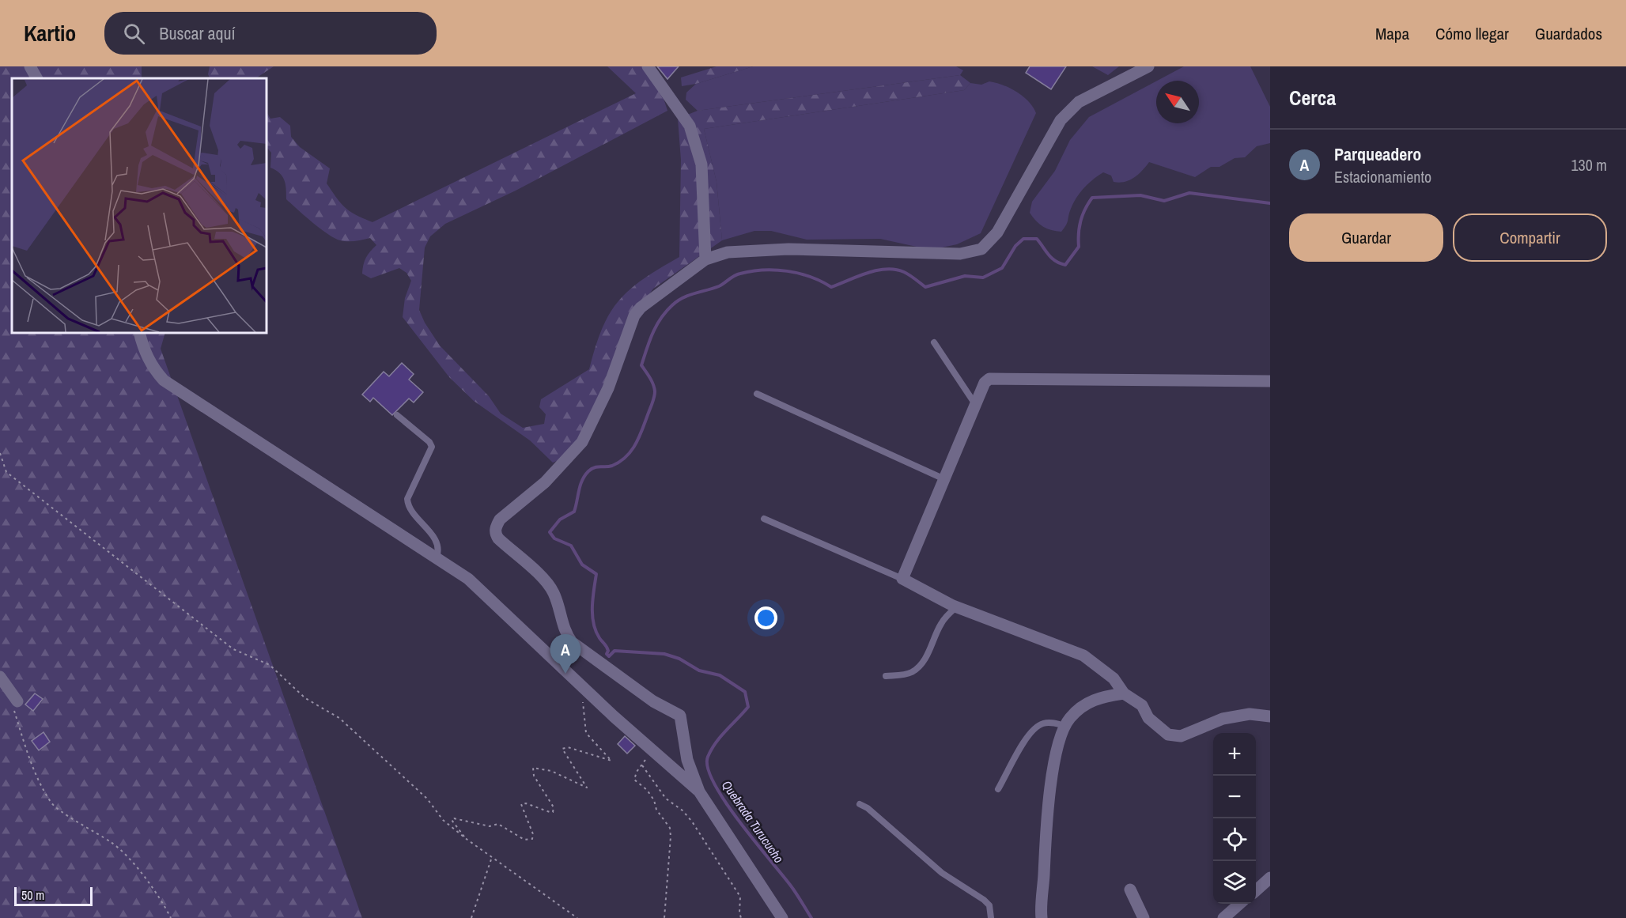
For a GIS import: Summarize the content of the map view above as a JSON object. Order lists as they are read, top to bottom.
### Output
{
  "water": ["Quebrada Turucucho"],
  "scale_bar": "50 m",
  "north": "top left",
  "page": {
    "header": "Kartio",
    "search": "Buscar aquí",
    "nav": ["Mapa", "Cómo llegar", "Guardados"],
    "heading": "Cerca",
    "list": [
      {
        "mark": "A",
        "name": "Parqueadero",
        "note": "Estacionamiento",
        "value": "130 m"
      }
    ],
    "buttons": ["Guardar", "Compartir"],
    "pins": "A",
    "map_buttons": ["+", "−"],
    "scale": "50 m"
  }
}
